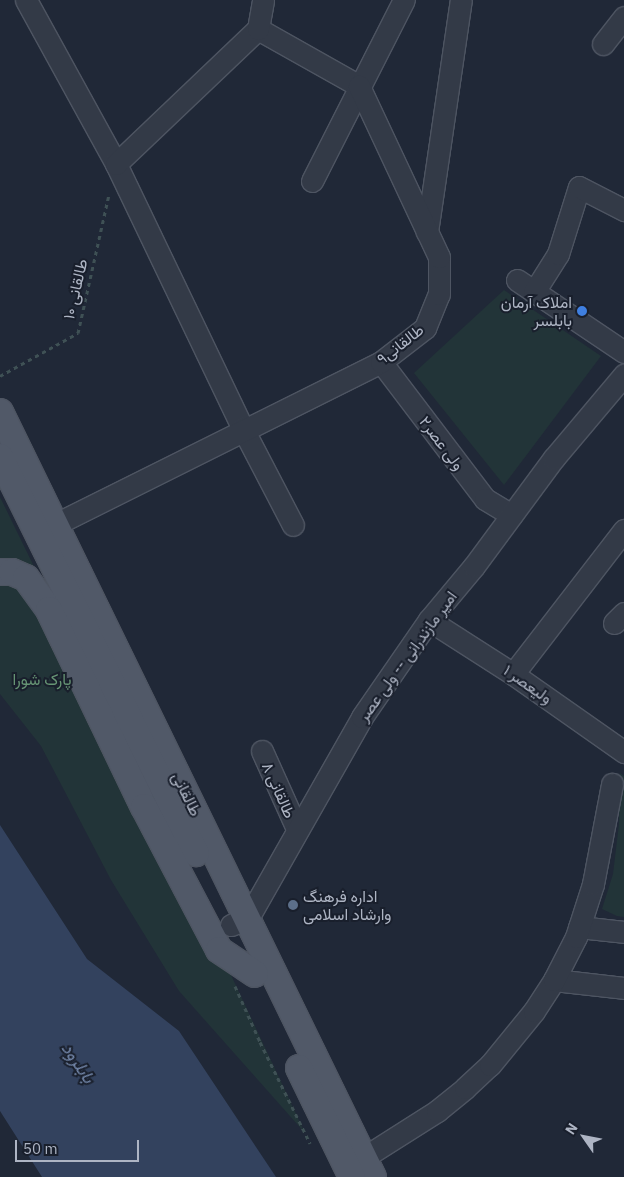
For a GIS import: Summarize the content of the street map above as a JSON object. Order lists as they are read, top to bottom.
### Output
{
  "streets": {
    "main road": ["طالقانی"],
    "street": [
      "طالقانی۹",
      "ولی عصر۲",
      "امیر مازندرانی -- ولی عصر",
      "ولیعصر ۱",
      "طالقانی ۸"
    ],
    "path": ["طالقانی ۱۰"]
  },
  "crossings": [
    ["طالقانی۹", "ولی عصر۲"],
    ["طالقانی۹", "طالقانی"],
    ["ولی عصر۲", "امیر مازندرانی -- ولی عصر"],
    ["امیر مازندرانی -- ولی عصر", "ولیعصر ۱"],
    ["امیر مازندرانی -- ولی عصر", "طالقانی ۸"],
    ["امیر مازندرانی -- ولی عصر", "طالقانی"]
  ],
  "water": ["بابلرود"],
  "parks": ["پارک شورا"],
  "places": ["املاک آرمان بابلسر", "اداره فرهنگ وارشاد اسلامی"],
  "scale_bar": "50 m",
  "north": "top left"
}
